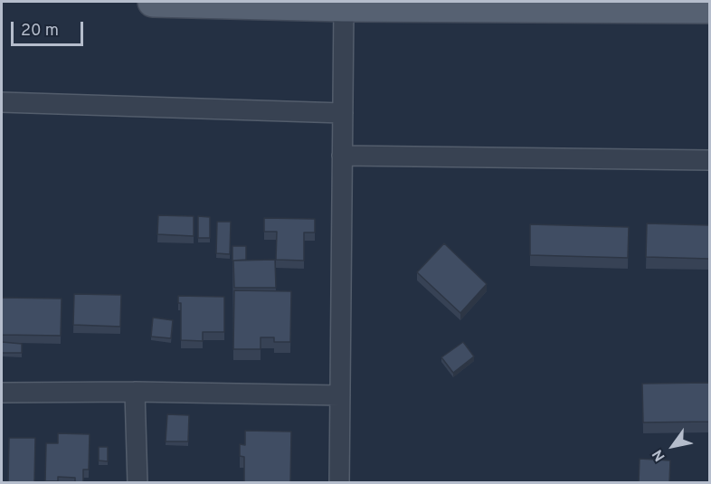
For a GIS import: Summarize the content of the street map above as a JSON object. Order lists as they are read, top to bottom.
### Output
{
  "scale_bar": "20 m",
  "north": "bottom left"
}
